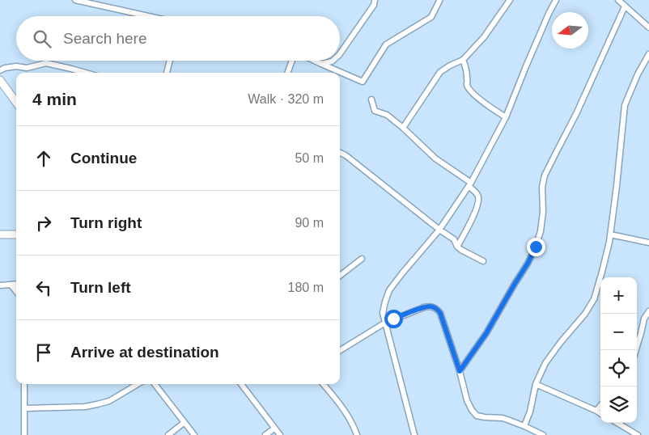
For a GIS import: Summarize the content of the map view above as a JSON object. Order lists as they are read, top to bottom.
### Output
{
  "north": "left",
  "page": {
    "search": "Search here",
    "heading": ["4 min", "Walk · 320 m"],
    "list": [
      ["Continue", "50 m"],
      ["Turn right", "90 m"],
      ["Turn left", "180 m"],
      "Arrive at destination"
    ],
    "map_buttons": ["+", "−"]
  }
}
